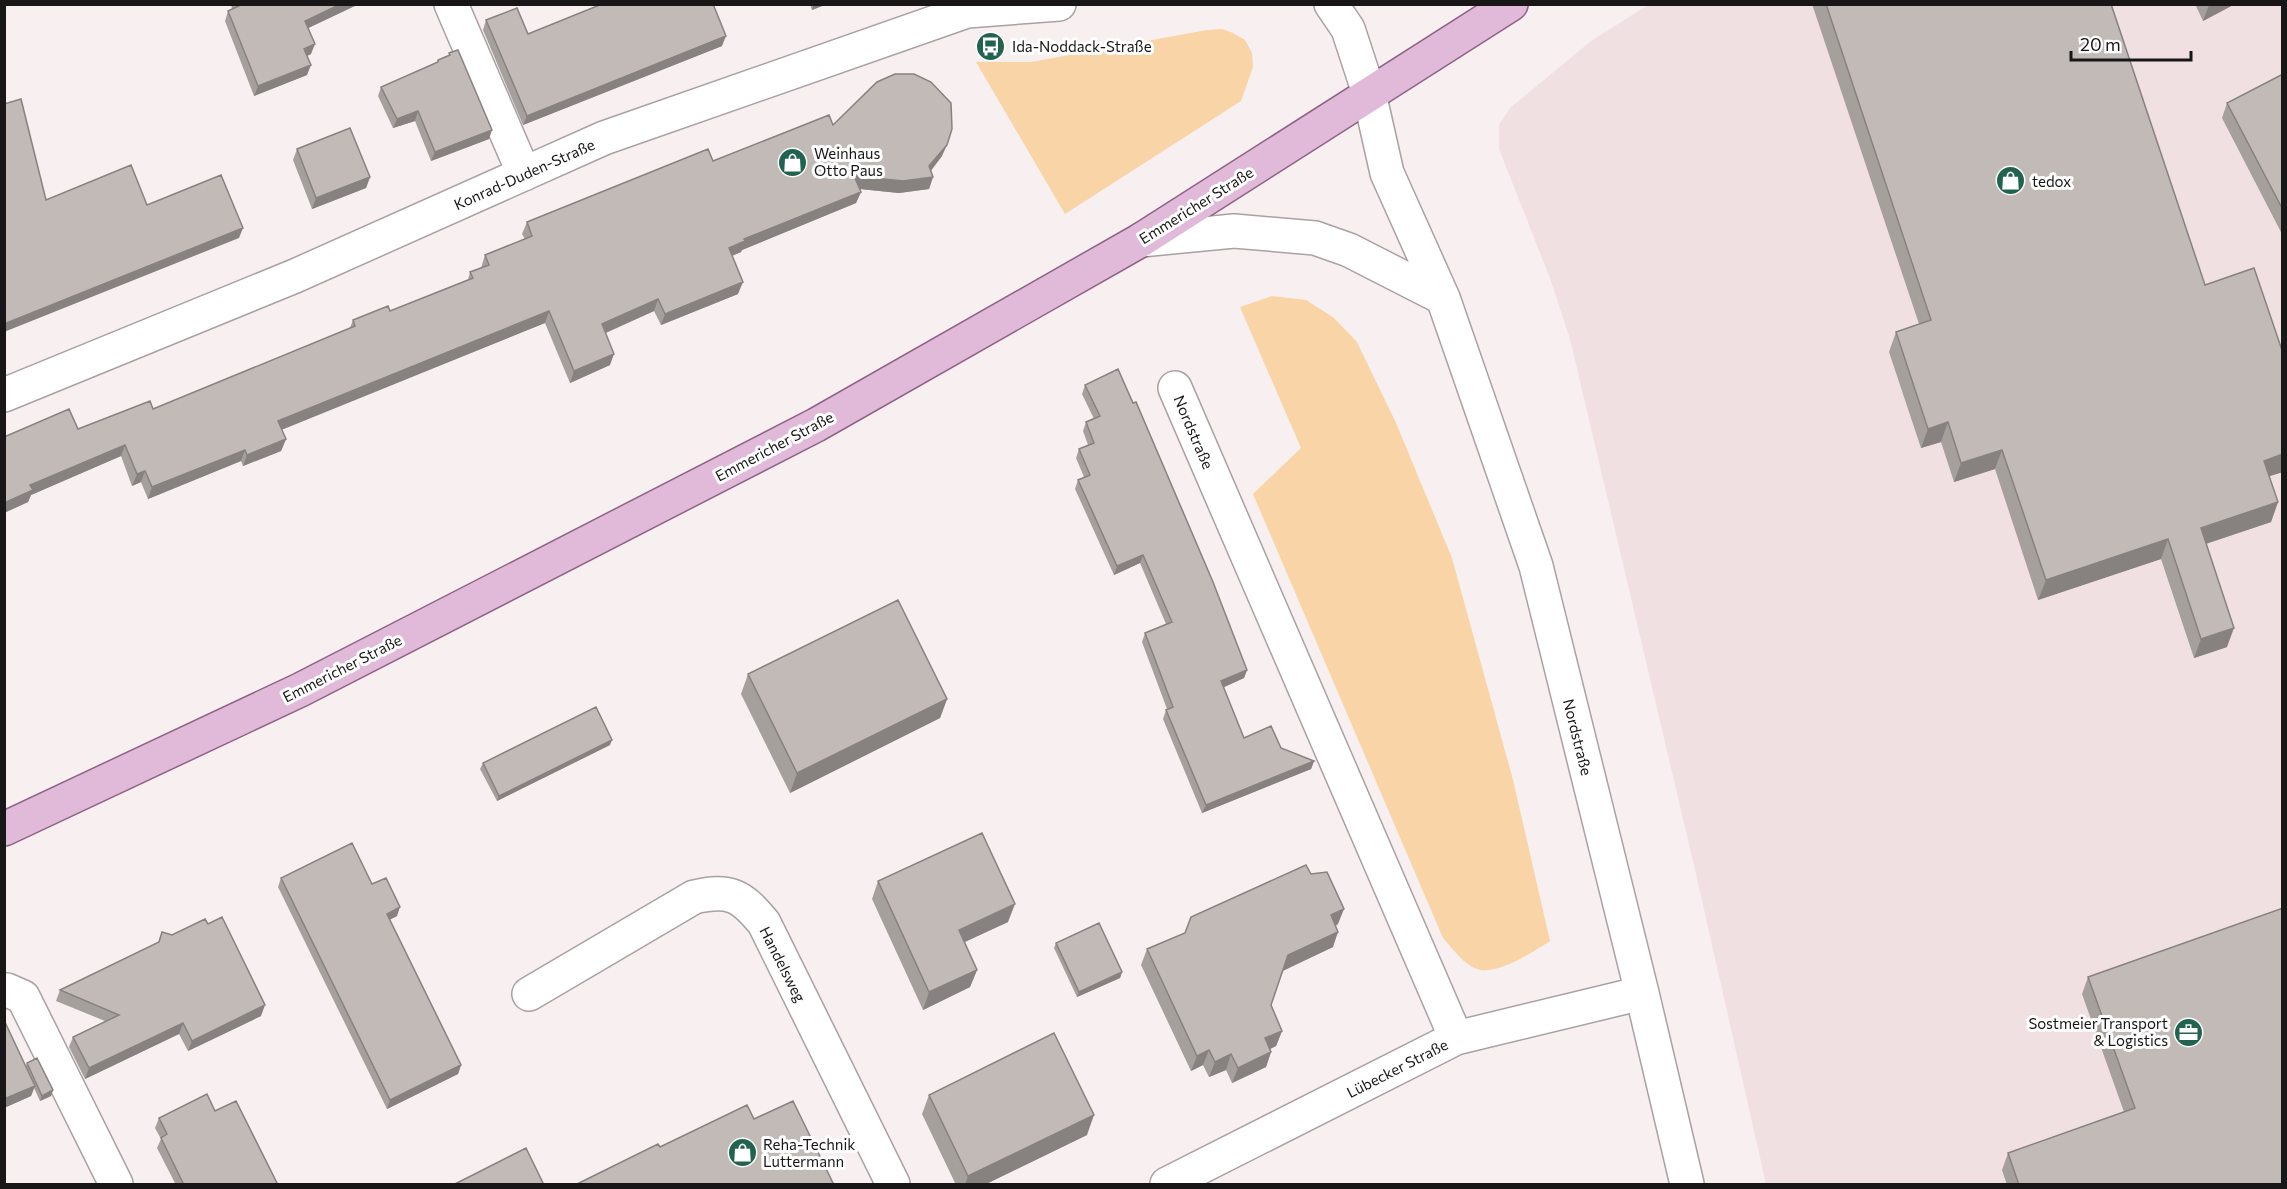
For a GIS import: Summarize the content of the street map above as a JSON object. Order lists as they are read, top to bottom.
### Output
{
  "streets": {
    "main road": ["Emmericher Straße"],
    "street": [
      "Konrad-Duden-Straße",
      "Nordstraße",
      "Handelsweg",
      "Lübecker Straße"
    ]
  },
  "crossings": [
    ["Emmericher Straße", "Nordstraße"],
    ["Nordstraße", "Lübecker Straße"]
  ],
  "places": {
    "bus stop": ["Ida-Noddack-Straße"],
    "shop": ["Weinhaus Otto Paus", "tedox", "Reha-Technik Luttermann"],
    "office": ["Sostmeier Transport & Logistics"]
  },
  "scale_bar": "20 m"
}
